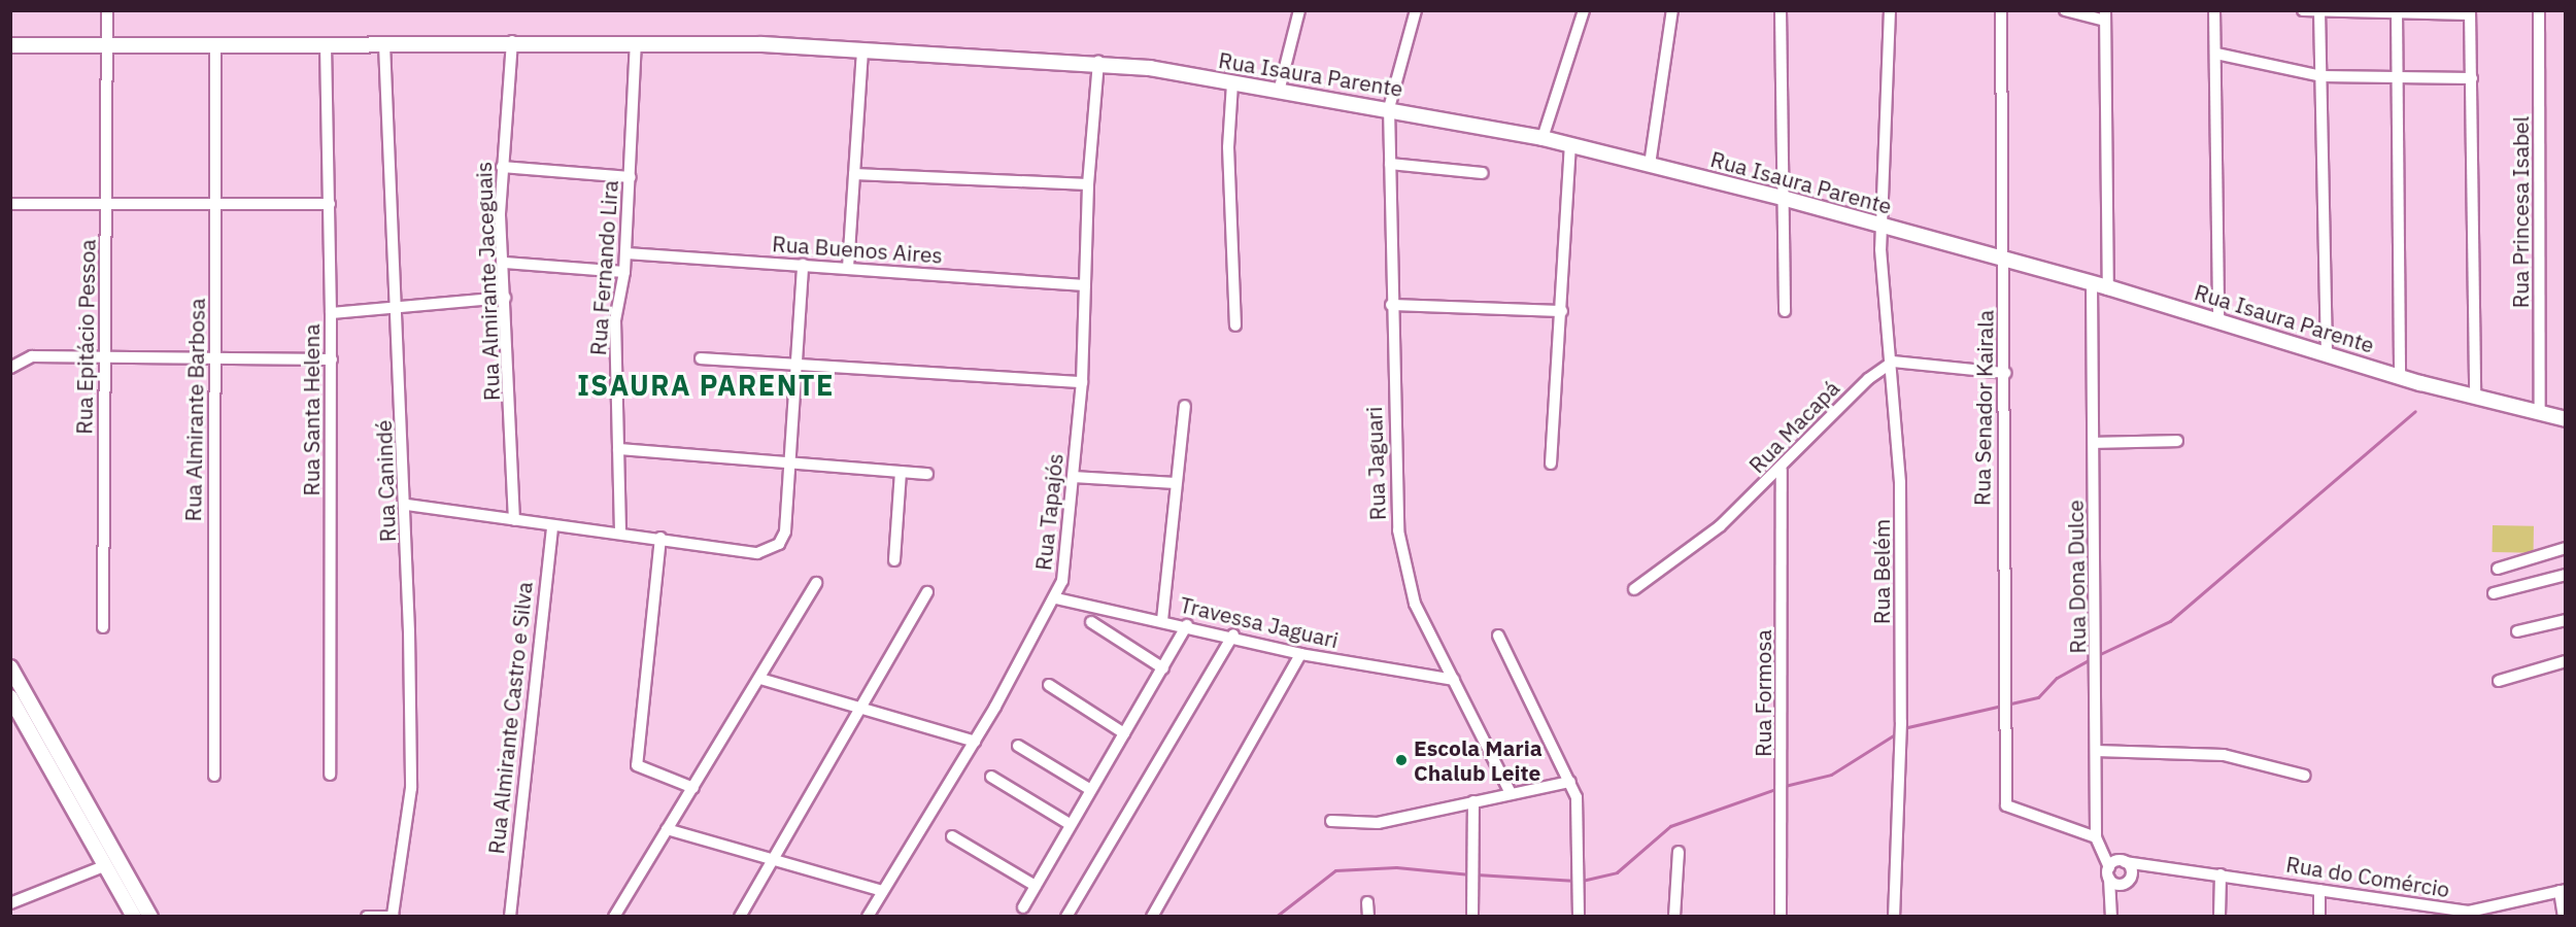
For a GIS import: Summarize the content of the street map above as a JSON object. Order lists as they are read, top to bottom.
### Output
{
  "streets": {
    "street": [
      "Rua Isaura Parente",
      "Rua Princesa Isabel",
      "Rua Buenos Aires",
      "Rua Fernando Lira",
      "Rua Almirante Jaceguais",
      "Rua Epitácio Pessoa",
      "Rua Senador Kairala",
      "Rua Almirante Barbosa",
      "Rua Santa Helena",
      "Rua Macapá",
      "Rua Jaguari",
      "Rua Canindé",
      "Rua Tapajós",
      "Rua Belém",
      "Rua Dona Dulce",
      "Travessa Jaguari",
      "Rua Formosa",
      "Rua Almirante Castro e Silva",
      "Rua do Comércio"
    ]
  },
  "crossings": [
    ["Rua Isaura Parente", "Rua Princesa Isabel"],
    ["Rua Isaura Parente", "Rua Fernando Lira"],
    ["Rua Isaura Parente", "Rua Almirante Jaceguais"],
    ["Rua Isaura Parente", "Rua Epitácio Pessoa"],
    ["Rua Isaura Parente", "Rua Senador Kairala"],
    ["Rua Isaura Parente", "Rua Almirante Barbosa"],
    ["Rua Isaura Parente", "Rua Santa Helena"],
    ["Rua Isaura Parente", "Rua Jaguari"],
    ["Rua Isaura Parente", "Rua Canindé"],
    ["Rua Isaura Parente", "Rua Tapajós"],
    ["Rua Isaura Parente", "Rua Belém"],
    ["Rua Isaura Parente", "Rua Dona Dulce"],
    ["Rua Buenos Aires", "Rua Fernando Lira"],
    ["Rua Buenos Aires", "Rua Tapajós"],
    ["Rua Senador Kairala", "Rua Dona Dulce"],
    ["Rua Macapá", "Rua Belém"],
    ["Rua Macapá", "Rua Formosa"],
    ["Rua Jaguari", "Travessa Jaguari"],
    ["Rua Tapajós", "Travessa Jaguari"]
  ],
  "districts": ["ISAURA PARENTE"],
  "places": ["Escola Maria Chalub Leite"]
}
